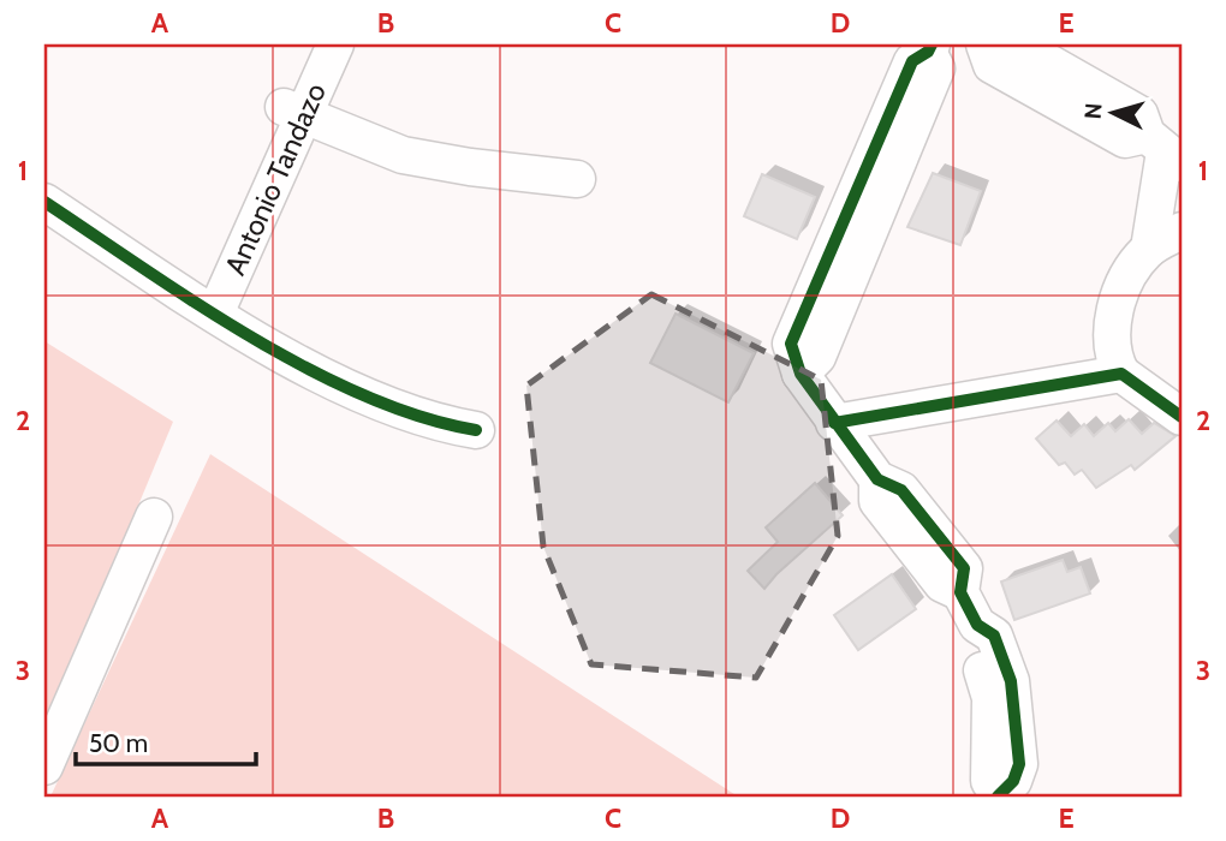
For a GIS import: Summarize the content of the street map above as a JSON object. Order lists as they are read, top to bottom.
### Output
{
  "streets": {
    "street": ["Antonio Tandazo"]
  },
  "scale_bar": "50 m",
  "north": "left",
  "grid": {
    "columns": [
      "A",
      "B",
      "C",
      "D",
      "E"
    ],
    "rows": ["1", "2", "3"]
  }
}
